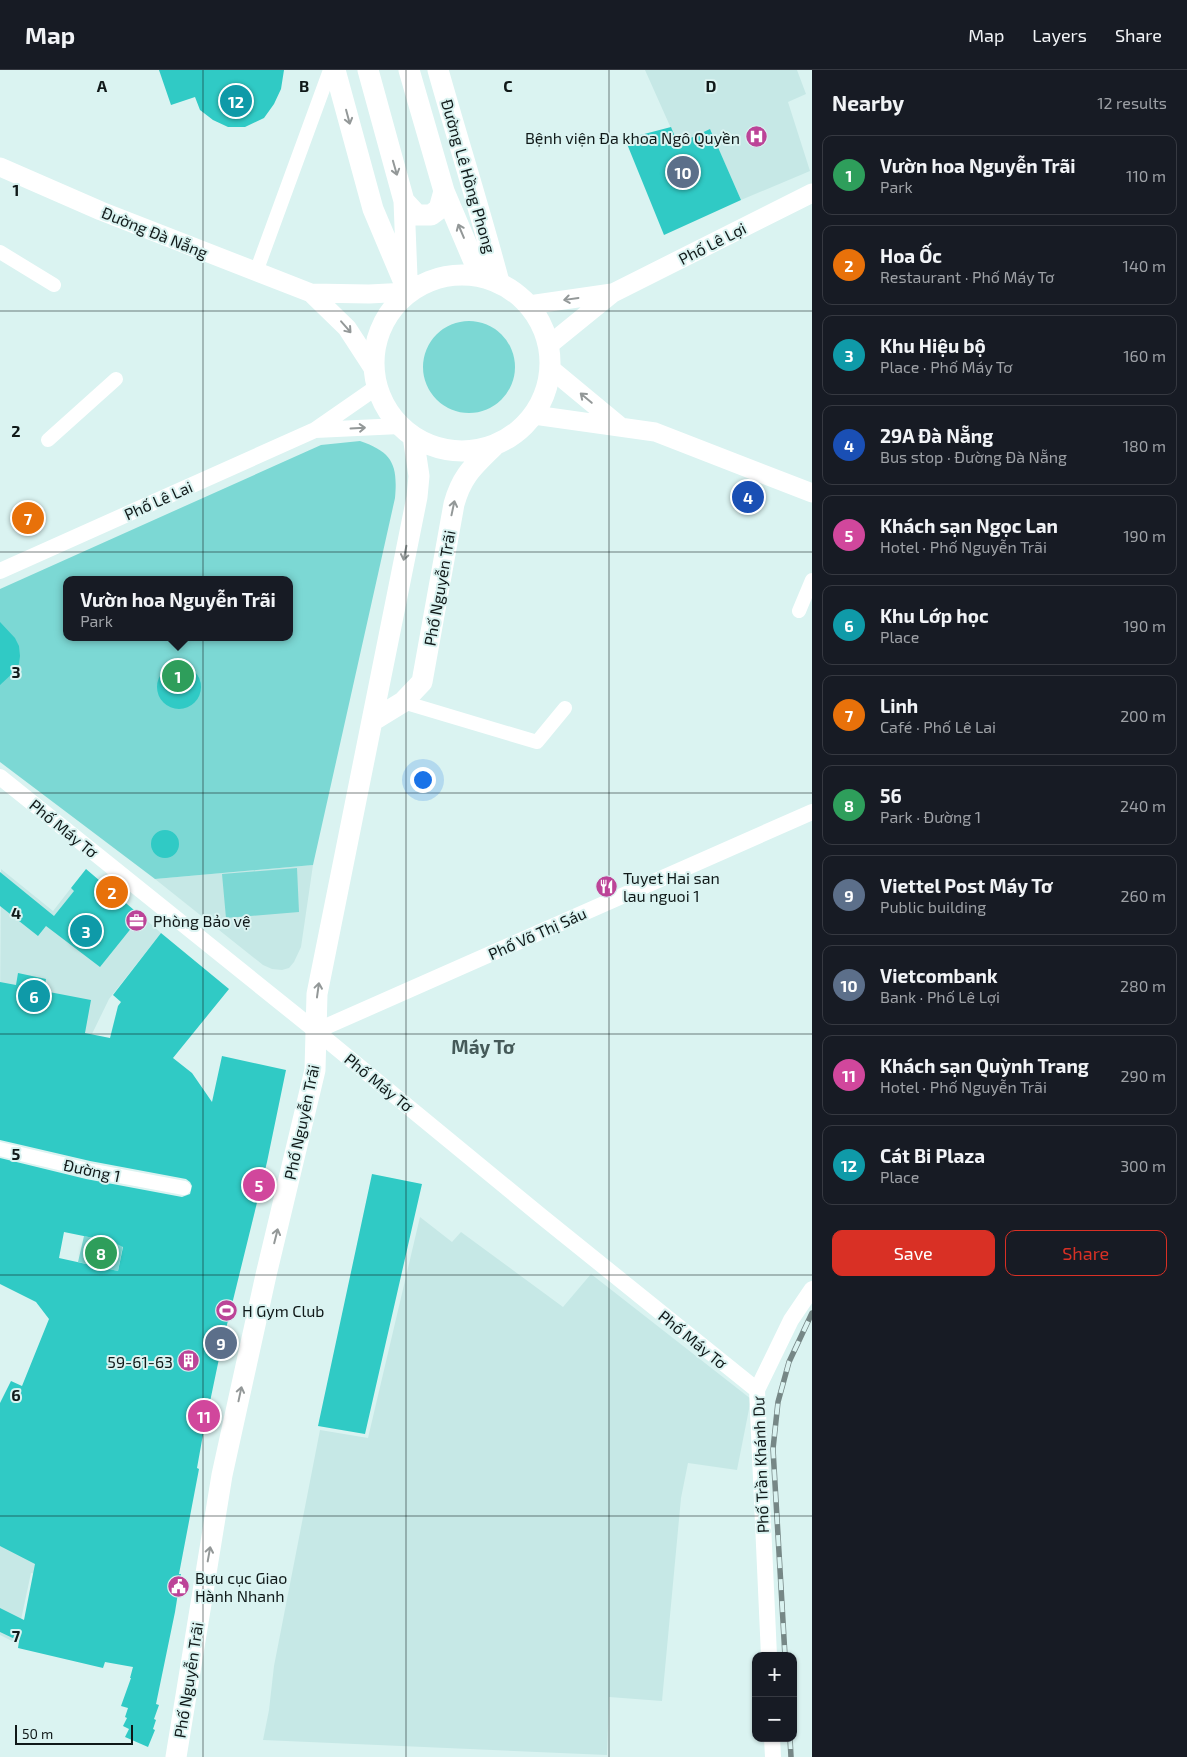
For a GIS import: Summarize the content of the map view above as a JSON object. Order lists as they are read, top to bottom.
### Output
{
  "streets": {
    "main road": [
      "Đường Lê Hồng Phong",
      "Đường Đà Nẵng",
      "Phố Lê Lợi",
      "Phố Nguyễn Trãi"
    ],
    "street": [
      "Phố Lê Lai",
      "Phố Máy Tơ",
      "Phố Võ Thị Sáu",
      "Đường 1",
      "Phố Trần Khánh Dư"
    ]
  },
  "crossings": [
    ["Đường Lê Hồng Phong", "Đường Đà Nẵng"],
    ["Đường Lê Hồng Phong", "Phố Lê Lợi"],
    ["Đường Lê Hồng Phong", "Phố Lê Lai"],
    ["Đường Lê Hồng Phong", "Phố Nguyễn Trãi"],
    ["Đường Đà Nẵng", "Phố Lê Lợi"],
    ["Đường Đà Nẵng", "Phố Lê Lai"],
    ["Đường Đà Nẵng", "Phố Nguyễn Trãi"],
    ["Phố Lê Lợi", "Phố Lê Lai"],
    ["Phố Lê Lợi", "Phố Nguyễn Trãi"],
    ["Phố Lê Lai", "Phố Nguyễn Trãi"],
    ["Phố Nguyễn Trãi", "Phố Máy Tơ"],
    ["Phố Nguyễn Trãi", "Phố Võ Thị Sáu"],
    ["Phố Máy Tơ", "Phố Võ Thị Sáu"],
    ["Phố Máy Tơ", "Phố Trần Khánh Dư"]
  ],
  "districts": ["Máy Tơ"],
  "places": {
    "hospital": ["Bệnh viện Đa khoa Ngô Quyền"],
    "restaurant": ["Tuyet Hai san lau nguoi 1"],
    "office": ["Phòng Bảo vệ"],
    "sports": ["H Gym Club"],
    "building": ["59-61-63"],
    "public building": ["Bưu cục Giao Hành Nhanh"]
  },
  "scale_bar": "50 m",
  "page": {
    "header": "Map",
    "nav": ["Map", "Layers", "Share"],
    "heading": ["Nearby", "12 results"],
    "pins": [
      "12",
      "10",
      "4",
      "7",
      "1",
      "2",
      "3",
      "6",
      "5",
      "8",
      "9",
      "11"
    ],
    "list": [
      {
        "mark": "1",
        "name": "Vườn hoa Nguyễn Trãi",
        "note": "Park",
        "value": "110 m"
      },
      {
        "mark": "2",
        "name": "Hoa Ốc",
        "note": "Restaurant · Phố Máy Tơ",
        "value": "140 m"
      },
      {
        "mark": "3",
        "name": "Khu Hiệu bộ",
        "note": "Place · Phố Máy Tơ",
        "value": "160 m"
      },
      {
        "mark": "4",
        "name": "29A Đà Nẵng",
        "note": "Bus stop · Đường Đà Nẵng",
        "value": "180 m"
      },
      {
        "mark": "5",
        "name": "Khách sạn Ngọc Lan",
        "note": "Hotel · Phố Nguyễn Trãi",
        "value": "190 m"
      },
      {
        "mark": "6",
        "name": "Khu Lớp học",
        "note": "Place",
        "value": "190 m"
      },
      {
        "mark": "7",
        "name": "Linh",
        "note": "Café · Phố Lê Lai",
        "value": "200 m"
      },
      {
        "mark": "8",
        "name": "56",
        "note": "Park · Đường 1",
        "value": "240 m"
      },
      {
        "mark": "9",
        "name": "Viettel Post Máy Tơ",
        "note": "Public building",
        "value": "260 m"
      },
      {
        "mark": "10",
        "name": "Vietcombank",
        "note": "Bank · Phố Lê Lợi",
        "value": "280 m"
      },
      {
        "mark": "11",
        "name": "Khách sạn Quỳnh Trang",
        "note": "Hotel · Phố Nguyễn Trãi",
        "value": "290 m"
      },
      {
        "mark": "12",
        "name": "Cát Bi Plaza",
        "note": "Place",
        "value": "300 m"
      }
    ],
    "popup": ["Vườn hoa Nguyễn Trãi", "Park"],
    "buttons": ["Save", "Share"],
    "map_buttons": ["+", "−"],
    "scale": "50 m"
  },
  "grid": {
    "columns": [
      "A",
      "B",
      "C",
      "D"
    ],
    "rows": [
      "1",
      "2",
      "3",
      "4",
      "5",
      "6",
      "7"
    ]
  }
}
